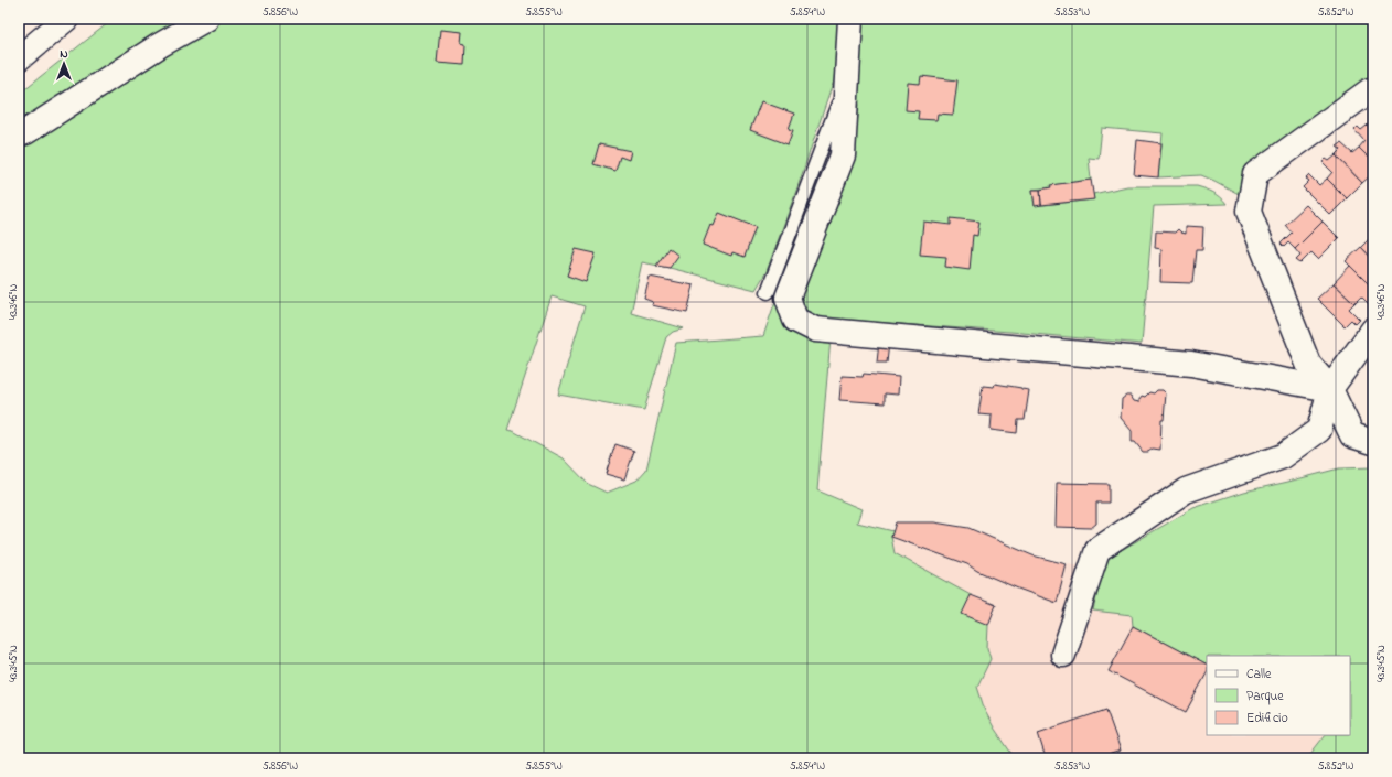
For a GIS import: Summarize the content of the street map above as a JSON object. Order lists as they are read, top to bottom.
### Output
{
  "legend": ["Calle", "Parque", "Edificio"],
  "north": "top",
  "coordinates": [
    "5.856°W",
    "5.855°W",
    "5.854°W",
    "5.853°W",
    "5.852°W",
    "43.346°N",
    "43.345°N"
  ]
}
